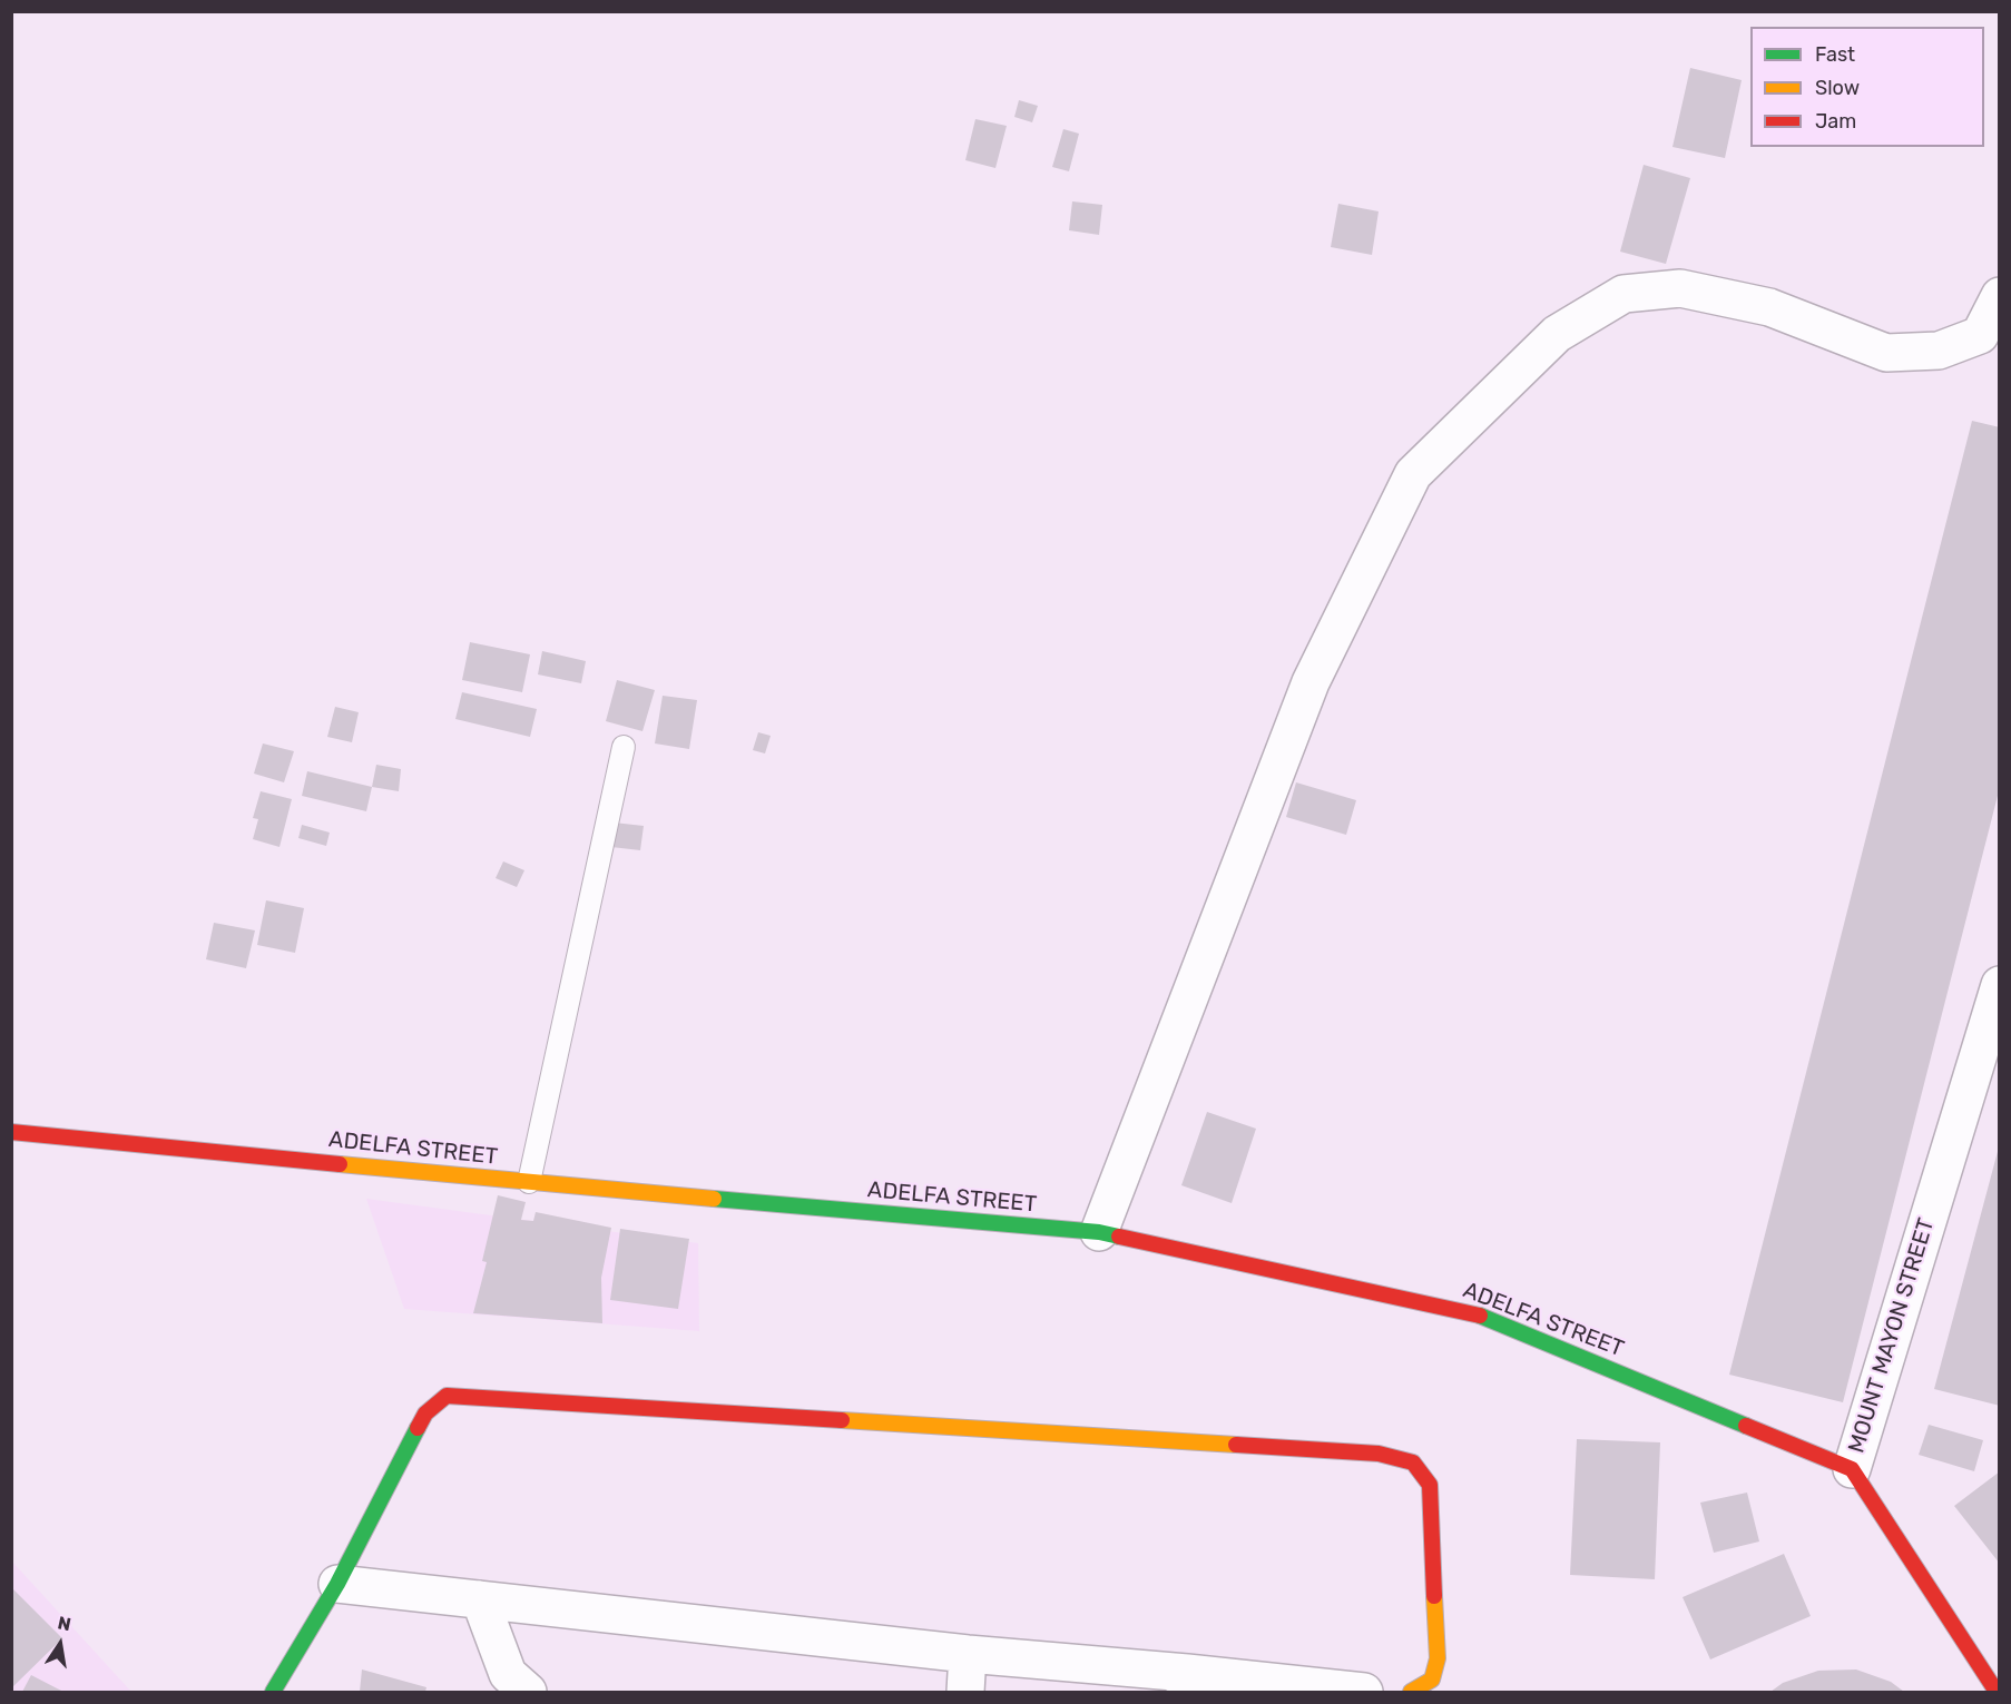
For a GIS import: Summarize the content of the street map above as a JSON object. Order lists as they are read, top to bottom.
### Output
{
  "streets": {
    "street": ["ADELFA STREET", "MOUNT MAYON STREET"]
  },
  "crossings": [
    ["ADELFA STREET", "MOUNT MAYON STREET"]
  ],
  "legend": ["Fast", "Slow", "Jam"],
  "north": "top"
}
